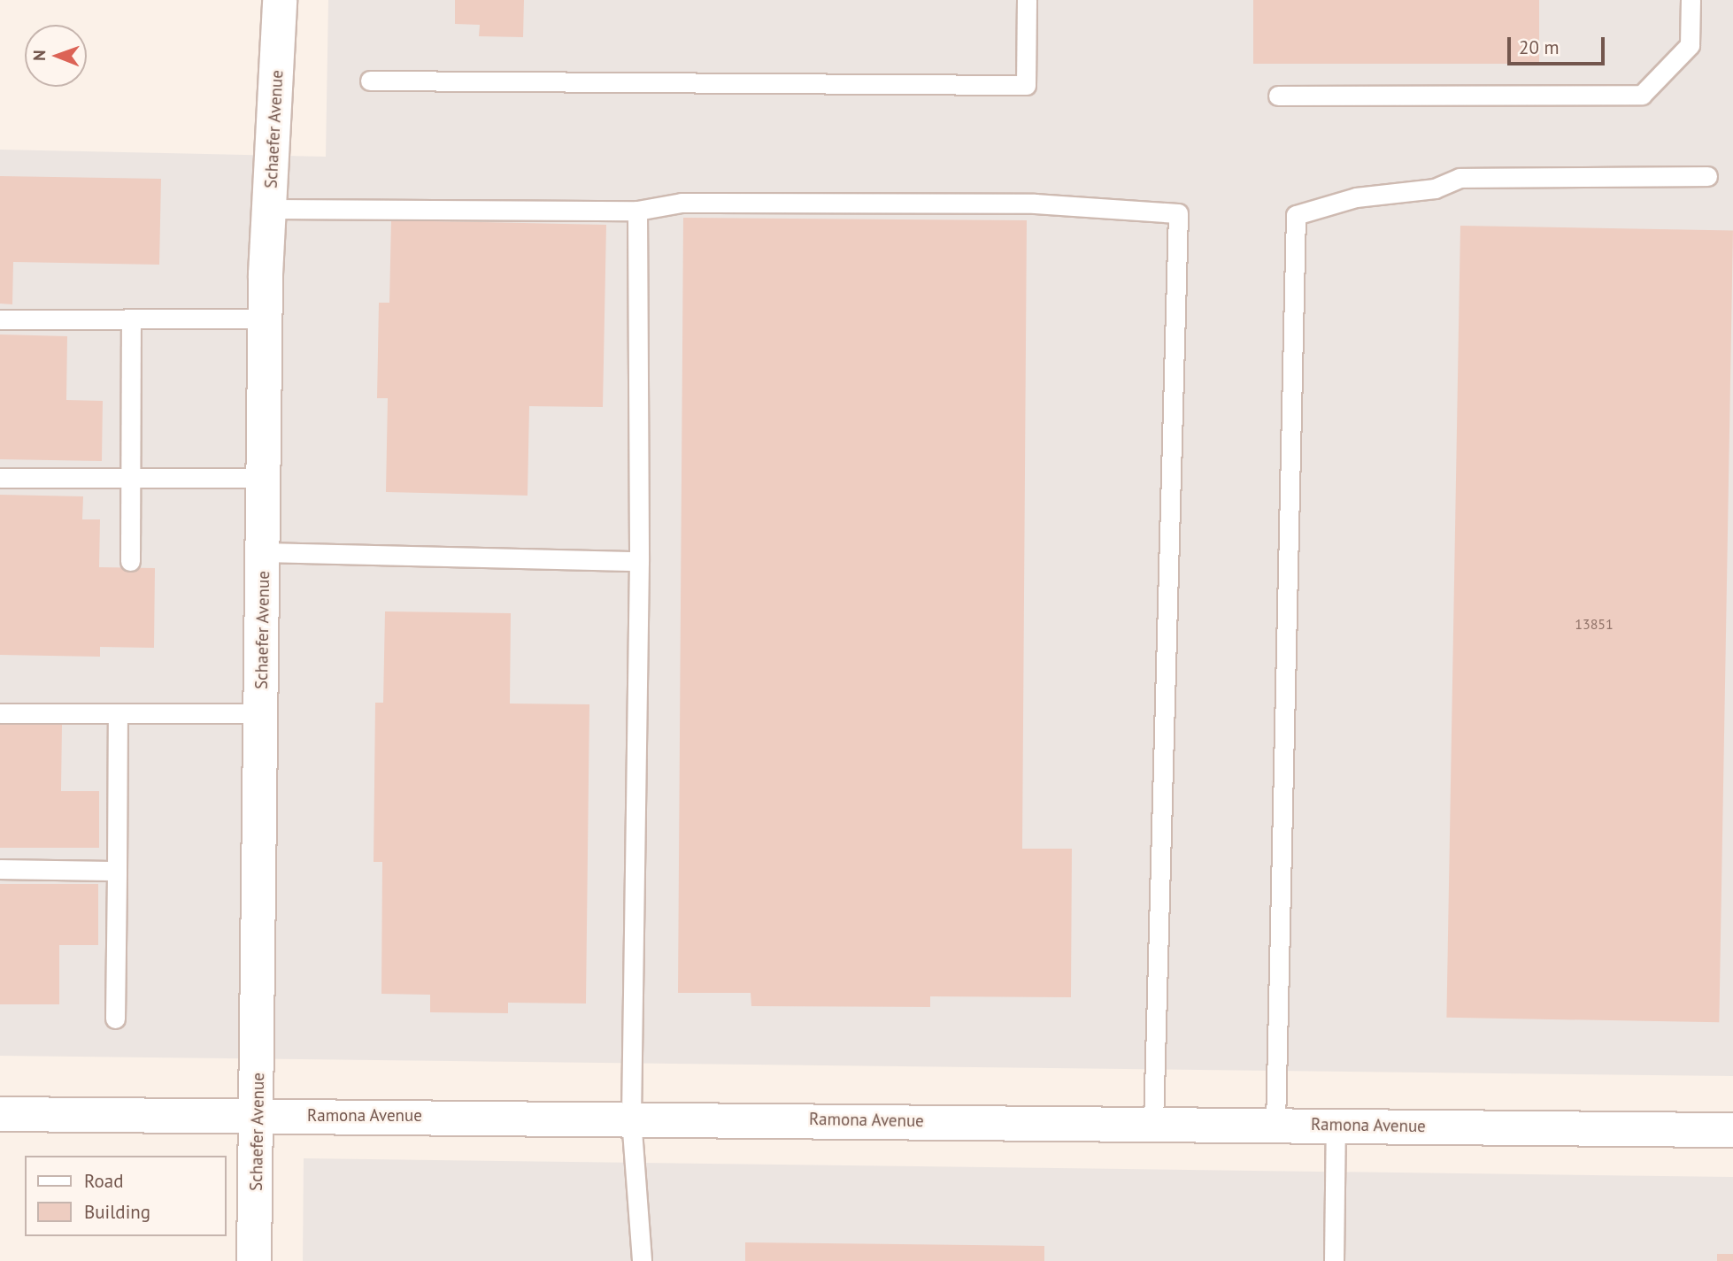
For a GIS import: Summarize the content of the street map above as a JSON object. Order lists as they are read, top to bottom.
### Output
{
  "streets": {
    "main road": ["Schaefer Avenue", "Ramona Avenue"]
  },
  "crossings": [
    ["Schaefer Avenue", "Ramona Avenue"]
  ],
  "house_numbers": ["13851"],
  "legend": ["Road", "Building"],
  "scale_bar": "20 m",
  "north": "left"
}
